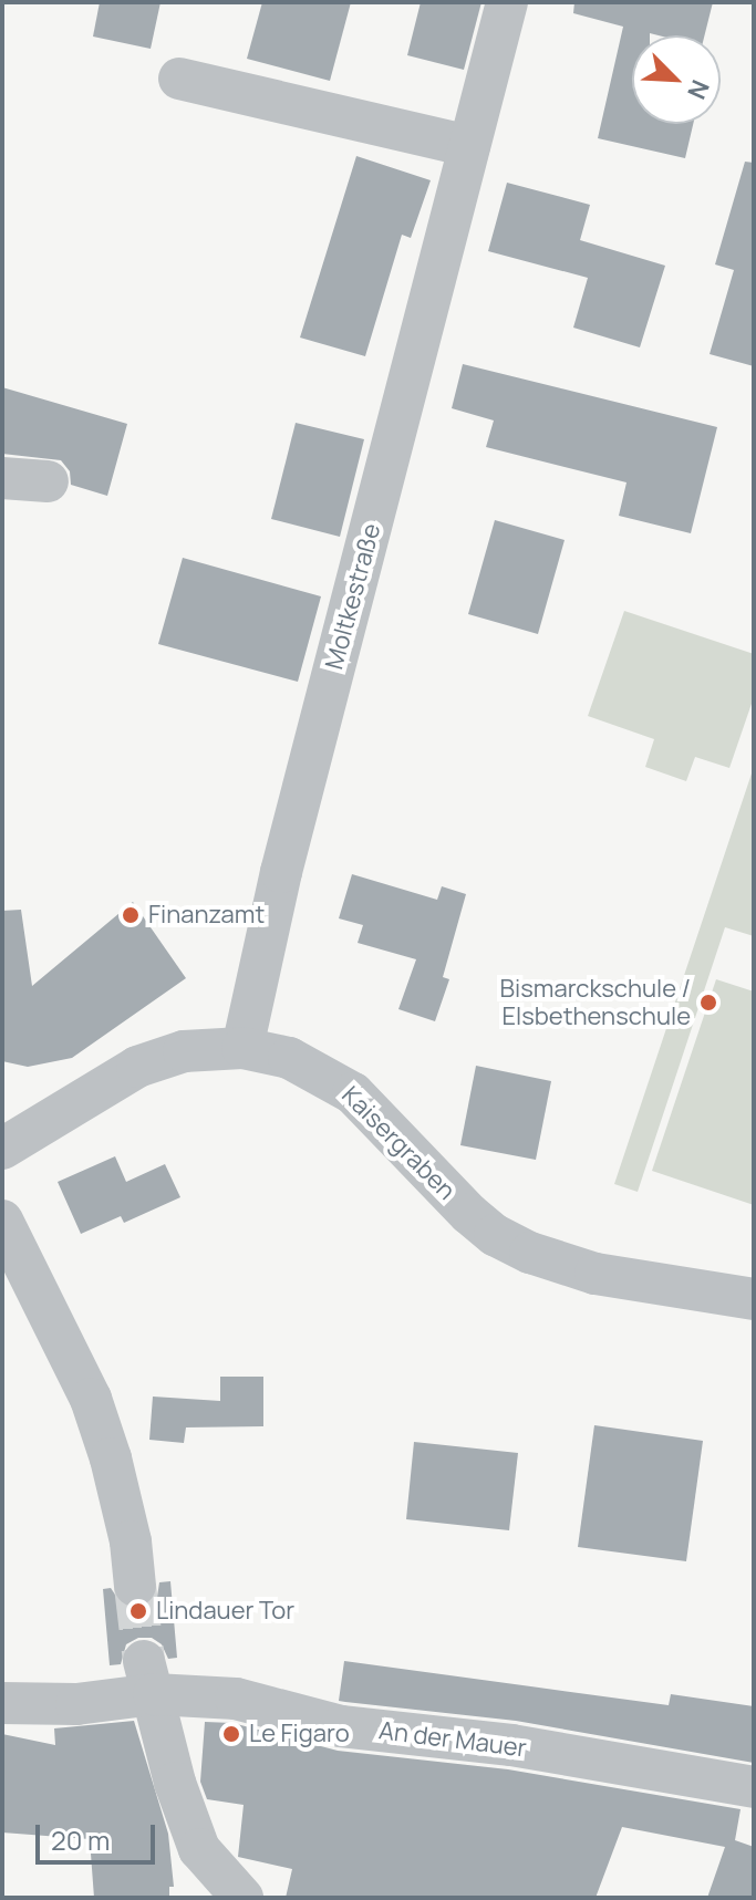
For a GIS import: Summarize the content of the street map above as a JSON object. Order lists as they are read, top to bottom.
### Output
{
  "streets": {
    "street": ["Moltkestraße", "Kaisergraben", "An der Mauer"]
  },
  "crossings": [
    ["Moltkestraße", "Kaisergraben"]
  ],
  "places": [
    "Finanzamt",
    "Bismarckschule / Elsbethenschule",
    "Lindauer Tor",
    "Le Figaro"
  ],
  "scale_bar": "20 m",
  "north": "bottom right"
}
